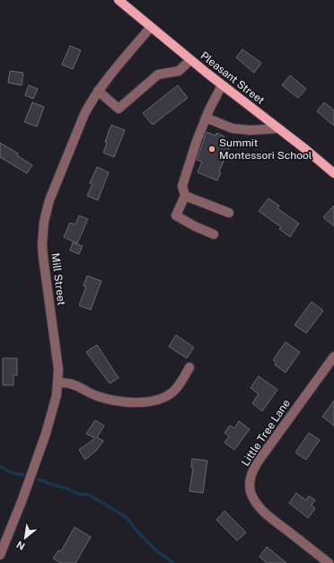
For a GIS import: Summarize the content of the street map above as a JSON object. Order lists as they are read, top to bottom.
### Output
{
  "streets": {
    "main road": ["Pleasant Street"],
    "street": ["Mill Street", "Little Tree Lane"]
  },
  "crossings": [
    ["Pleasant Street", "Mill Street"]
  ],
  "places": ["Summit Montessori School"],
  "north": "bottom left"
}
